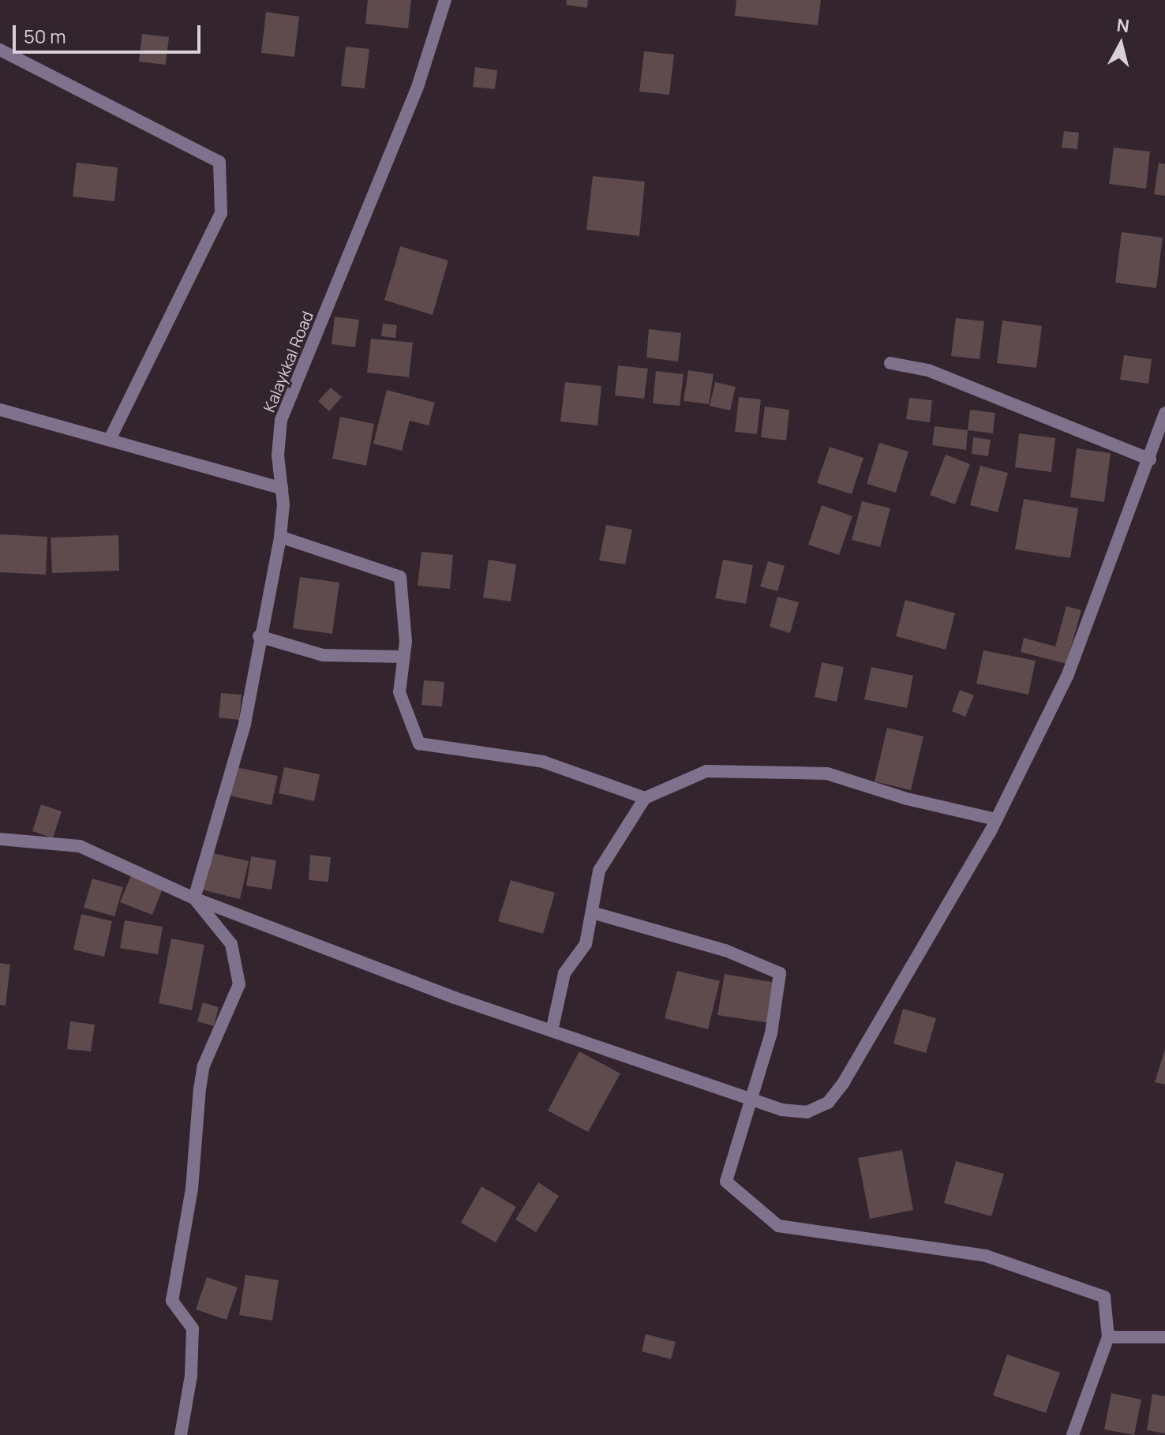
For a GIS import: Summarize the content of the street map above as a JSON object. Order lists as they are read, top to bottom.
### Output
{
  "streets": {
    "street": ["Kalaykkal Road"]
  },
  "scale_bar": "50 m",
  "north": "top"
}
